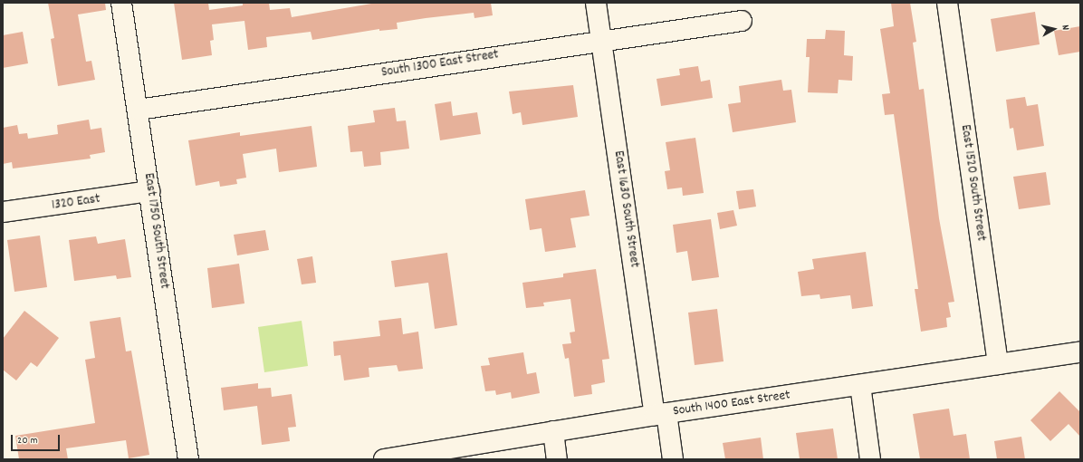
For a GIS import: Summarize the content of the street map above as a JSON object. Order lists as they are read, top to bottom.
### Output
{
  "streets": {
    "street": [
      "South 1300 East Street",
      "East 1520 South Street",
      "1320 East",
      "East 1630 South Street",
      "East 1750 South Street",
      "South 1400 East Street"
    ]
  },
  "crossings": [
    ["South 1300 East Street", "East 1630 South Street"],
    ["South 1300 East Street", "East 1750 South Street"],
    ["East 1520 South Street", "South 1400 East Street"],
    ["1320 East", "East 1750 South Street"],
    ["East 1630 South Street", "South 1400 East Street"]
  ],
  "scale_bar": "20 m",
  "north": "right"
}
